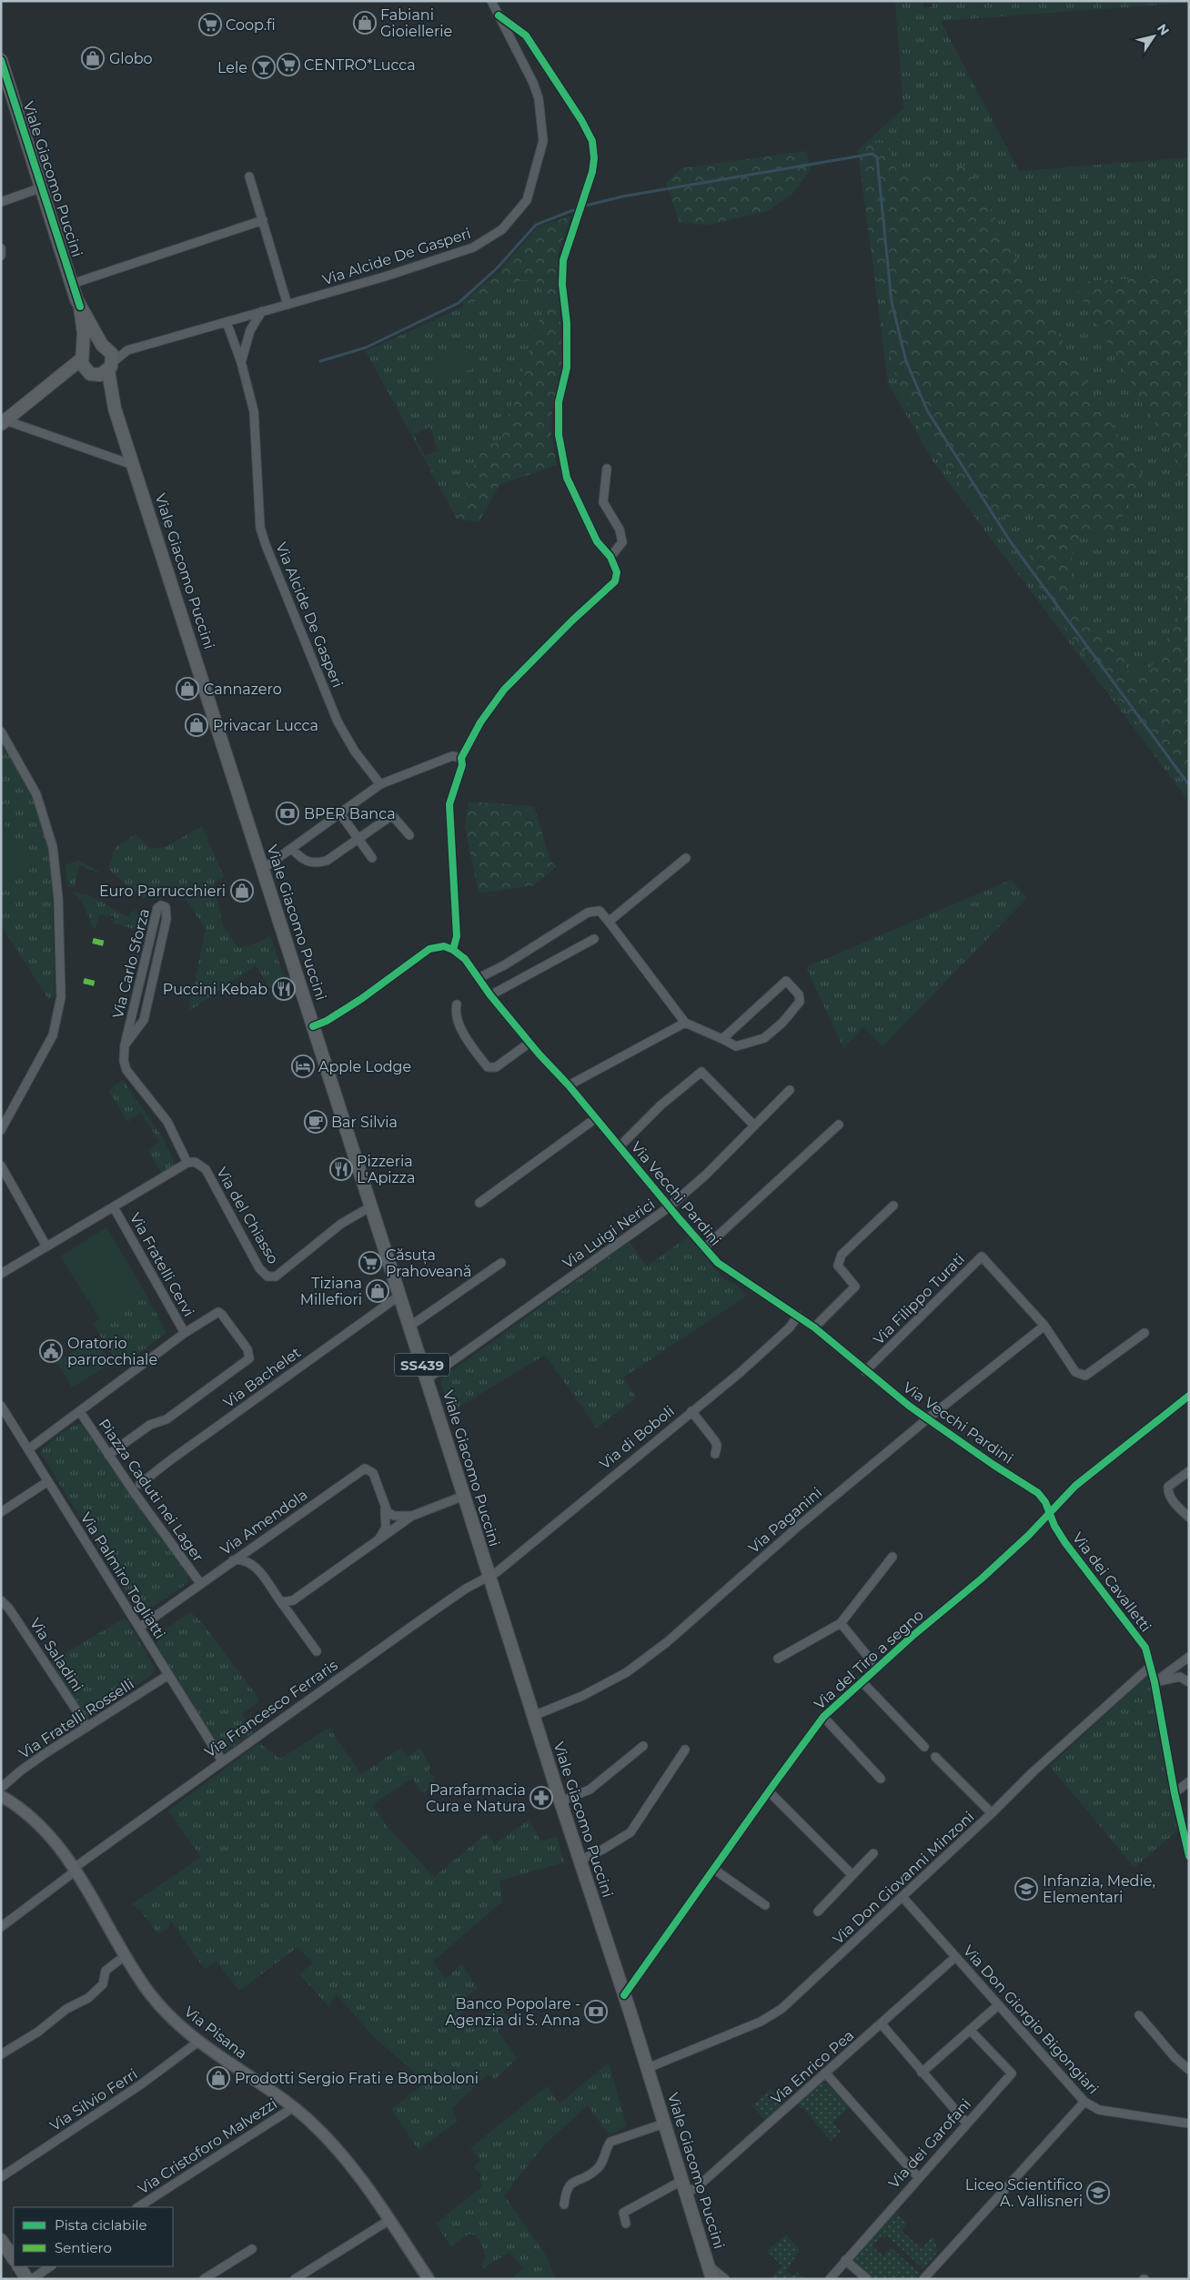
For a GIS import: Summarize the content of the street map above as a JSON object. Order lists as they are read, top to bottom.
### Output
{
  "streets": {
    "main road": ["Viale Giacomo Puccini", "SS439", "Via Pisana"],
    "street": [
      "Via Alcide De Gasperi",
      "Via Carlo Sforza",
      "Via Vecchi Pardini",
      "Via del Chiasso",
      "Via Luigi Nerici",
      "Via Fratelli Cervi",
      "Via Filippo Turati",
      "Via Bachelet",
      "Via di Boboli",
      "Piazza Caduti nei Lager",
      "Via Paganini",
      "Via Amendola",
      "Via Palmiro Togliatti",
      "Via dei Cavalletti",
      "Via Saladini",
      "Via del Tiro a segno",
      "Via Francesco Ferraris",
      "Via Fratelli Rosselli",
      "Via Don Giovanni Minzoni",
      "Via Don Giorgio Bigongiari",
      "Via Enrico Pea",
      "Via Silvio Ferri",
      "Via dei Garofani",
      "Via Cristoforo Malvezzi"
    ]
  },
  "crossings": [
    ["Viale Giacomo Puccini", "Via Alcide De Gasperi"],
    ["Viale Giacomo Puccini", "Via del Chiasso"],
    ["Viale Giacomo Puccini", "Via Luigi Nerici"],
    ["Viale Giacomo Puccini", "Via Bachelet"],
    ["Viale Giacomo Puccini", "Via di Boboli"],
    ["Viale Giacomo Puccini", "Via Paganini"],
    ["Viale Giacomo Puccini", "Via del Tiro a segno"],
    ["Viale Giacomo Puccini", "Via Francesco Ferraris"],
    ["Viale Giacomo Puccini", "Via Don Giovanni Minzoni"],
    ["Viale Giacomo Puccini", "Via Enrico Pea"],
    ["Via Carlo Sforza", "Via del Chiasso"],
    ["Via Vecchi Pardini", "Via Luigi Nerici"],
    ["Via Vecchi Pardini", "Via Filippo Turati"],
    ["Via Vecchi Pardini", "Via di Boboli"],
    ["Via Vecchi Pardini", "Via Paganini"],
    ["Via Vecchi Pardini", "Via dei Cavalletti"],
    ["Via Vecchi Pardini", "Via del Tiro a segno"],
    ["Via Fratelli Cervi", "Piazza Caduti nei Lager"],
    ["Via Fratelli Cervi", "Via Palmiro Togliatti"],
    ["Via Filippo Turati", "Via Paganini"],
    ["Via di Boboli", "Via Francesco Ferraris"],
    ["Piazza Caduti nei Lager", "Via Amendola"],
    ["Via Amendola", "Via Palmiro Togliatti"],
    ["Via Palmiro Togliatti", "Via Francesco Ferraris"],
    ["Via Palmiro Togliatti", "Via Fratelli Rosselli"],
    ["Via dei Cavalletti", "Via del Tiro a segno"],
    ["Via dei Cavalletti", "Via Don Giovanni Minzoni"],
    ["Via Saladini", "Via Fratelli Rosselli"],
    ["Via Francesco Ferraris", "Via Pisana"],
    ["Via Don Giovanni Minzoni", "Via Don Giorgio Bigongiari"],
    ["Via Don Giorgio Bigongiari", "Via Enrico Pea"],
    ["Via Pisana", "Via Silvio Ferri"],
    ["Via Pisana", "Via Cristoforo Malvezzi"]
  ],
  "places": {
    "shop": [
      "Fabiani Gioiellerie",
      "Globo",
      "Cannazero",
      "Privacar Lucca",
      "Euro Parrucchieri",
      "Tiziana Millefiori",
      "Prodotti Sergio Frati e Bomboloni"
    ],
    "supermarket": ["Coop.fi", "CENTRO*Lucca", "Căsuța Prahoveană"],
    "bar": ["Lele"],
    "bank": ["BPER Banca", "Banco Popolare - Agenzia di S. Anna"],
    "restaurant": ["Puccini Kebab", "Pizzeria L'Apizza"],
    "hotel": ["Apple Lodge"],
    "cafe": ["Bar Silvia"],
    "public building": ["Oratorio parrocchiale"],
    "pharmacy": ["Parafarmacia Cura e Natura"],
    "school or university": ["Infanzia, Medie, Elementari", "Liceo Scientifico A. Vallisneri"]
  },
  "legend": ["Pista ciclabile", "Sentiero"],
  "north": "top right"
}
